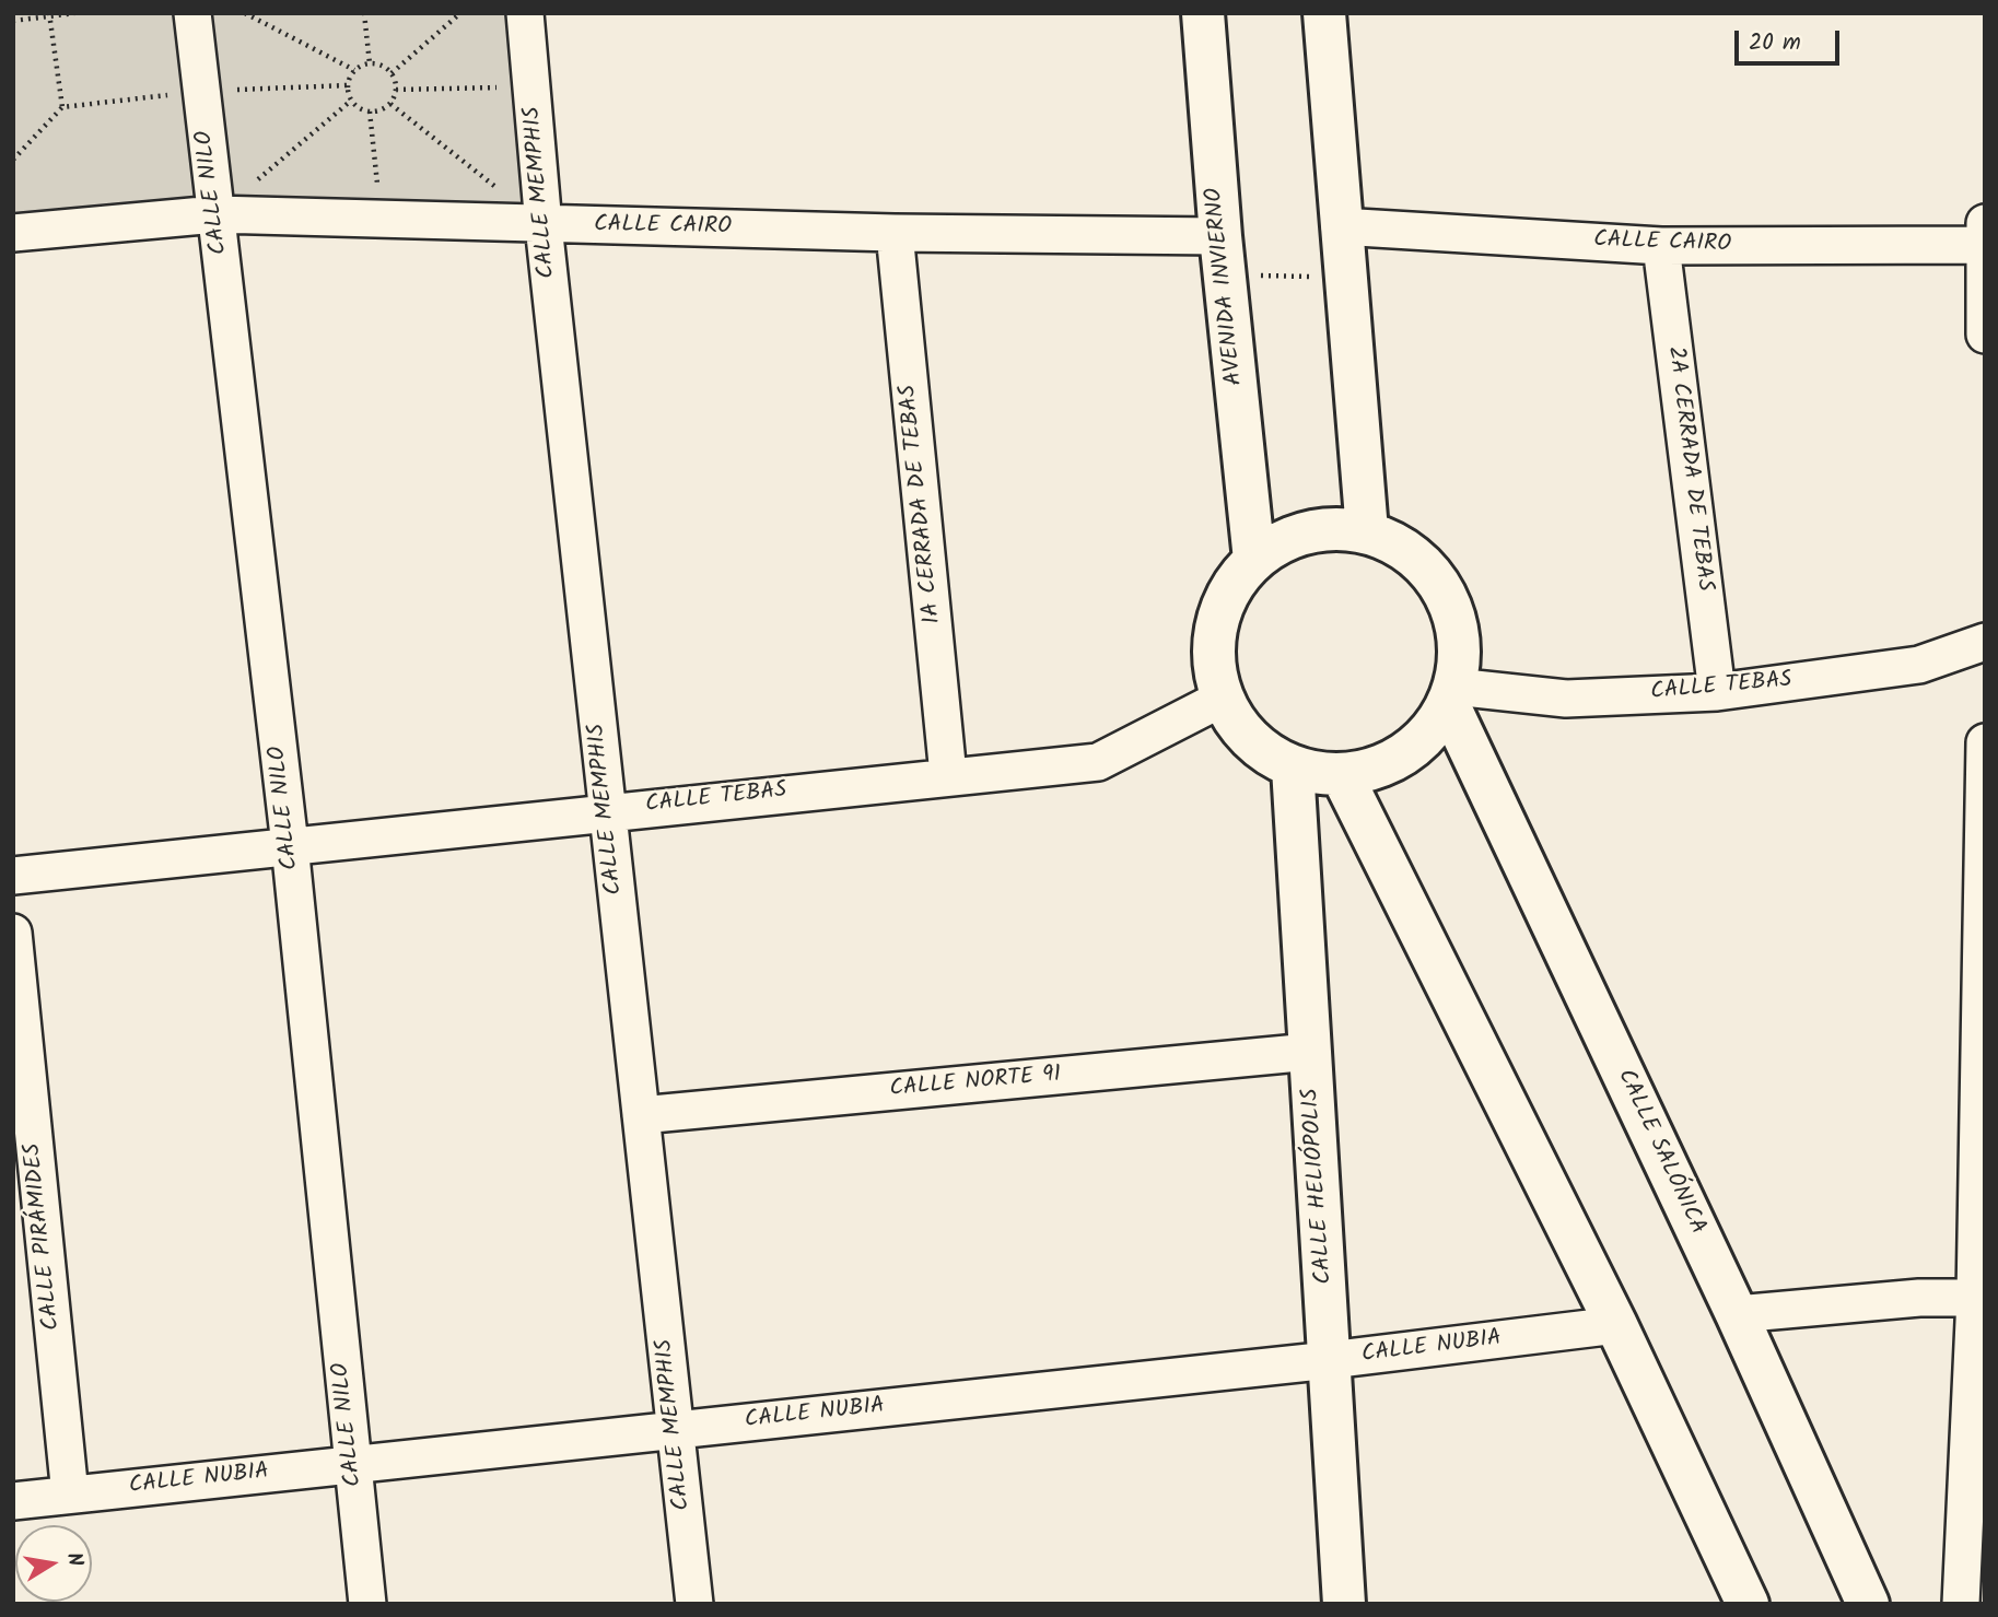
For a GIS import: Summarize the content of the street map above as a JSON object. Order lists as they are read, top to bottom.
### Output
{
  "streets": {
    "main road": ["AVENIDA INVIERNO", "CALLE SALÓNICA", "CALLE HELIÓPOLIS"],
    "street": [
      "CALLE NILO",
      "CALLE MEMPHIS",
      "CALLE CAIRO",
      "2A CERRADA DE TEBAS",
      "1A CERRADA DE TEBAS",
      "CALLE TEBAS",
      "CALLE NORTE 91",
      "CALLE PIRÁMIDES",
      "CALLE NUBIA"
    ]
  },
  "crossings": [
    ["CALLE NILO", "CALLE CAIRO"],
    ["CALLE NILO", "CALLE TEBAS"],
    ["CALLE NILO", "CALLE NUBIA"],
    ["CALLE MEMPHIS", "CALLE CAIRO"],
    ["CALLE MEMPHIS", "CALLE TEBAS"],
    ["CALLE MEMPHIS", "CALLE NORTE 91"],
    ["CALLE MEMPHIS", "CALLE NUBIA"],
    ["CALLE CAIRO", "AVENIDA INVIERNO"],
    ["CALLE CAIRO", "2A CERRADA DE TEBAS"],
    ["CALLE CAIRO", "1A CERRADA DE TEBAS"],
    ["AVENIDA INVIERNO", "CALLE TEBAS"],
    ["AVENIDA INVIERNO", "CALLE SALÓNICA"],
    ["AVENIDA INVIERNO", "CALLE HELIÓPOLIS"],
    ["2A CERRADA DE TEBAS", "CALLE TEBAS"],
    ["1A CERRADA DE TEBAS", "CALLE TEBAS"],
    ["CALLE TEBAS", "CALLE SALÓNICA"],
    ["CALLE TEBAS", "CALLE HELIÓPOLIS"],
    ["CALLE NORTE 91", "CALLE HELIÓPOLIS"],
    ["CALLE SALÓNICA", "CALLE HELIÓPOLIS"],
    ["CALLE HELIÓPOLIS", "CALLE NUBIA"],
    ["CALLE PIRÁMIDES", "CALLE NUBIA"]
  ],
  "scale_bar": "20 m",
  "north": "right"
}
